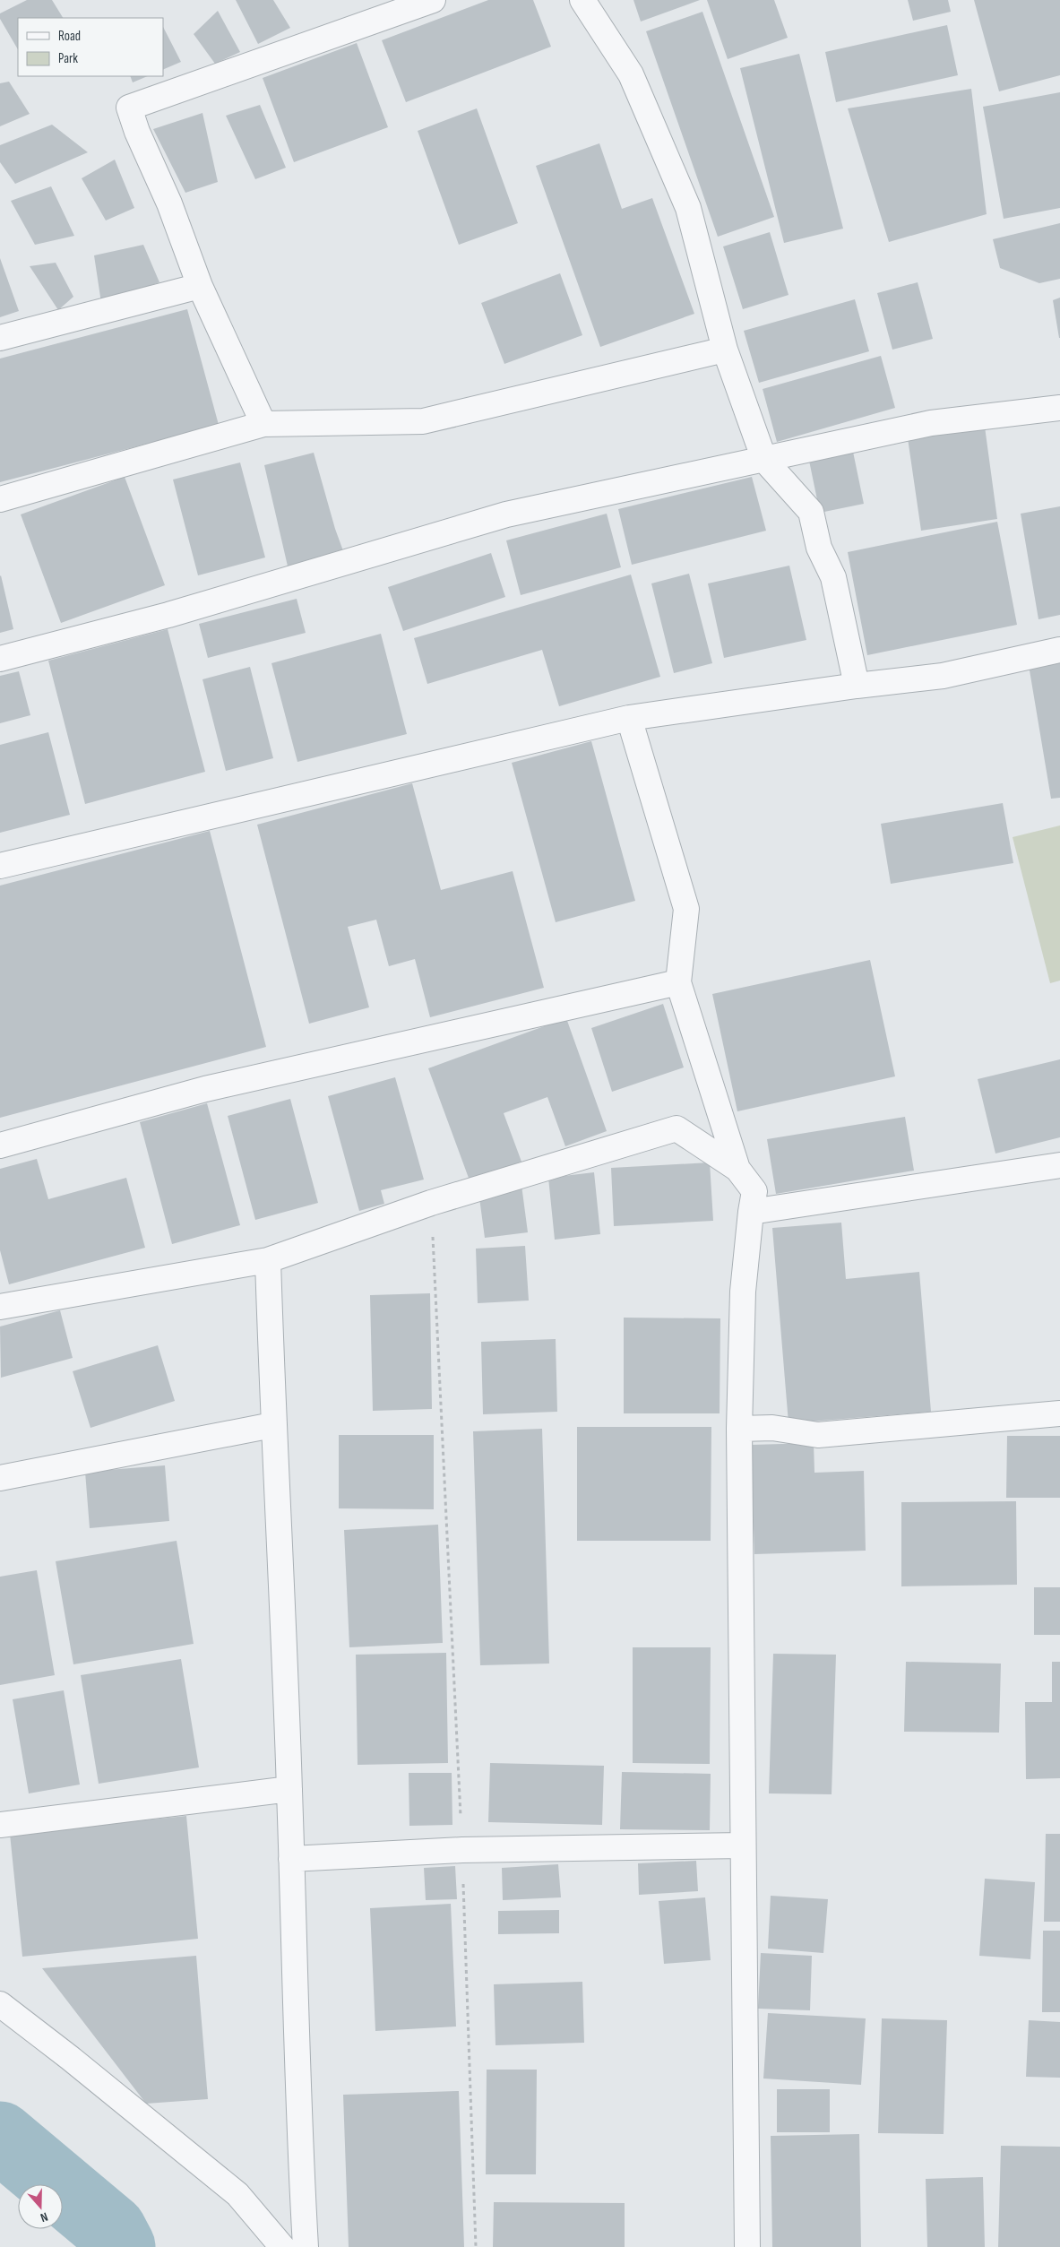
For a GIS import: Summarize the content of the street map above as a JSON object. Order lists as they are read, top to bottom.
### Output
{
  "legend": ["Road", "Park"],
  "north": "bottom"
}
